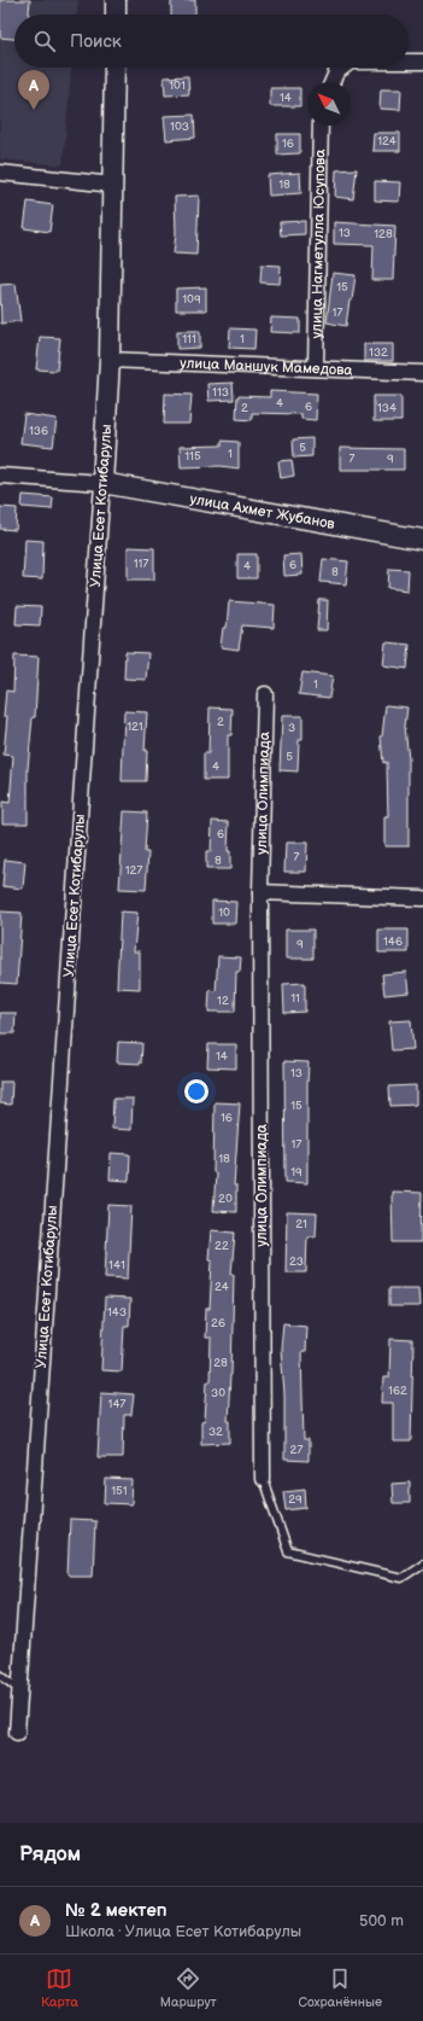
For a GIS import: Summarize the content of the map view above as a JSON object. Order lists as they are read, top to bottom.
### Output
{
  "streets": {
    "main road": ["Улица Есет Котибарулы", "улица Ахмет Жубанов"],
    "street": ["улица Нагметулла Юсупова", "улица Маншук Мамедова", "улица Олимпиада"]
  },
  "crossings": [
    ["улица Нагметулла Юсупова", "улица Маншук Мамедова"],
    ["улица Маншук Мамедова", "Улица Есет Котибарулы"],
    ["Улица Есет Котибарулы", "улица Ахмет Жубанов"]
  ],
  "house_numbers": [
    "101",
    "14",
    "103",
    "124",
    "16",
    "18",
    "13",
    "128",
    "15",
    "109",
    "17",
    "111",
    "1",
    "132",
    "113",
    "4",
    "6",
    "2",
    "134",
    "136",
    "5",
    "1",
    "115",
    "7",
    "9",
    "117",
    "6",
    "4",
    "8",
    "1",
    "2",
    "121",
    "3",
    "5",
    "4",
    "6",
    "7",
    "8",
    "127",
    "10",
    "146",
    "9",
    "11",
    "12",
    "14",
    "13",
    "15",
    "16",
    "17",
    "18",
    "19",
    "20",
    "21",
    "22",
    "23",
    "141",
    "24",
    "143",
    "26",
    "28",
    "162",
    "30",
    "147",
    "32",
    "27",
    "151",
    "29"
  ],
  "north": "top left",
  "page": {
    "search": "Поиск",
    "pins": "A",
    "heading": "Рядом",
    "list": [
      {
        "mark": "A",
        "name": "№ 2 мектеп",
        "note": "Школа · Улица Есет Котибарулы",
        "value": "500 m"
      }
    ],
    "nav": ["Карта", "Маршрут", "Сохранённые"]
  }
}
